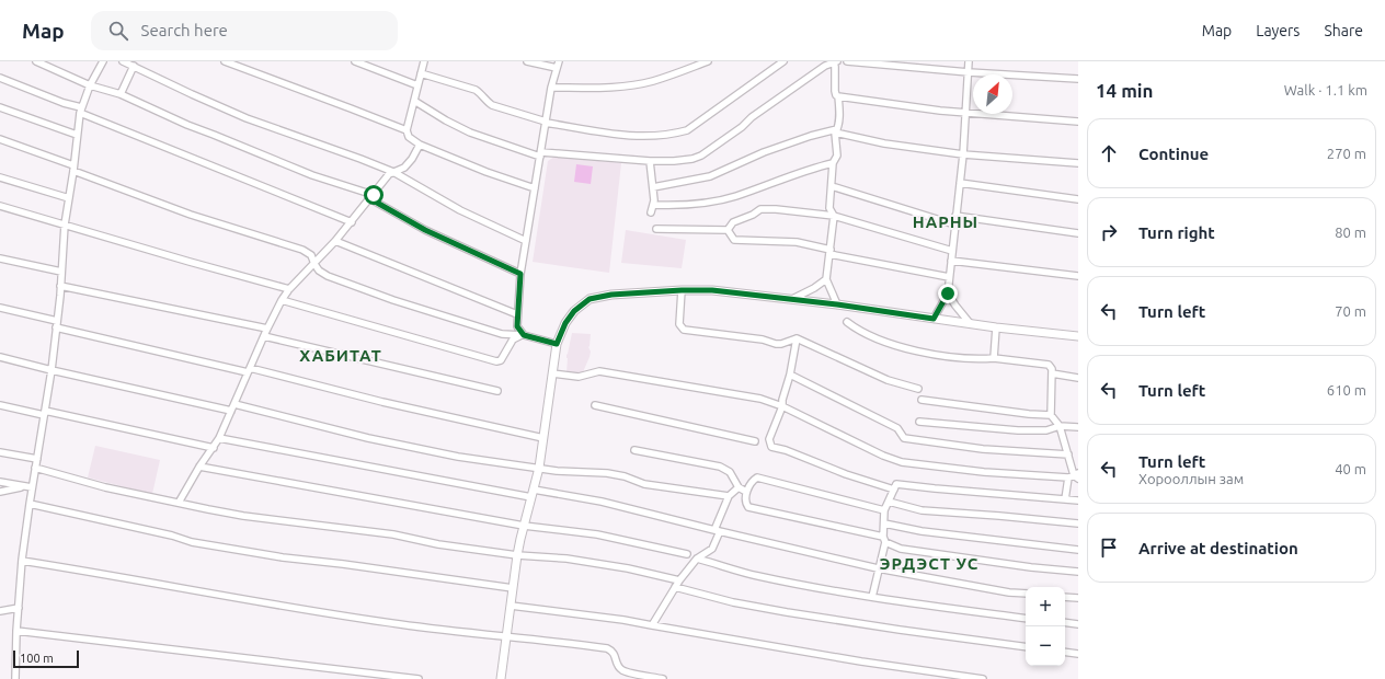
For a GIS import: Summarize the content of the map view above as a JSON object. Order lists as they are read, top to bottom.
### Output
{
  "districts": ["НАРНЫ", "ХАБИТАТ", "ЭРДЭСТ УС"],
  "scale_bar": "100 m",
  "north": "top right",
  "page": {
    "header": "Map",
    "search": "Search here",
    "nav": ["Map", "Layers", "Share"],
    "heading": ["14 min", "Walk · 1.1 km"],
    "list": [
      ["Continue", "270 m"],
      ["Turn right", "80 m"],
      ["Turn left", "70 m"],
      ["Turn left", "610 m"],
      ["Turn left", "Хорооллын зам", "40 m"],
      "Arrive at destination"
    ],
    "map_buttons": ["+", "−"],
    "scale": "100 m"
  }
}
